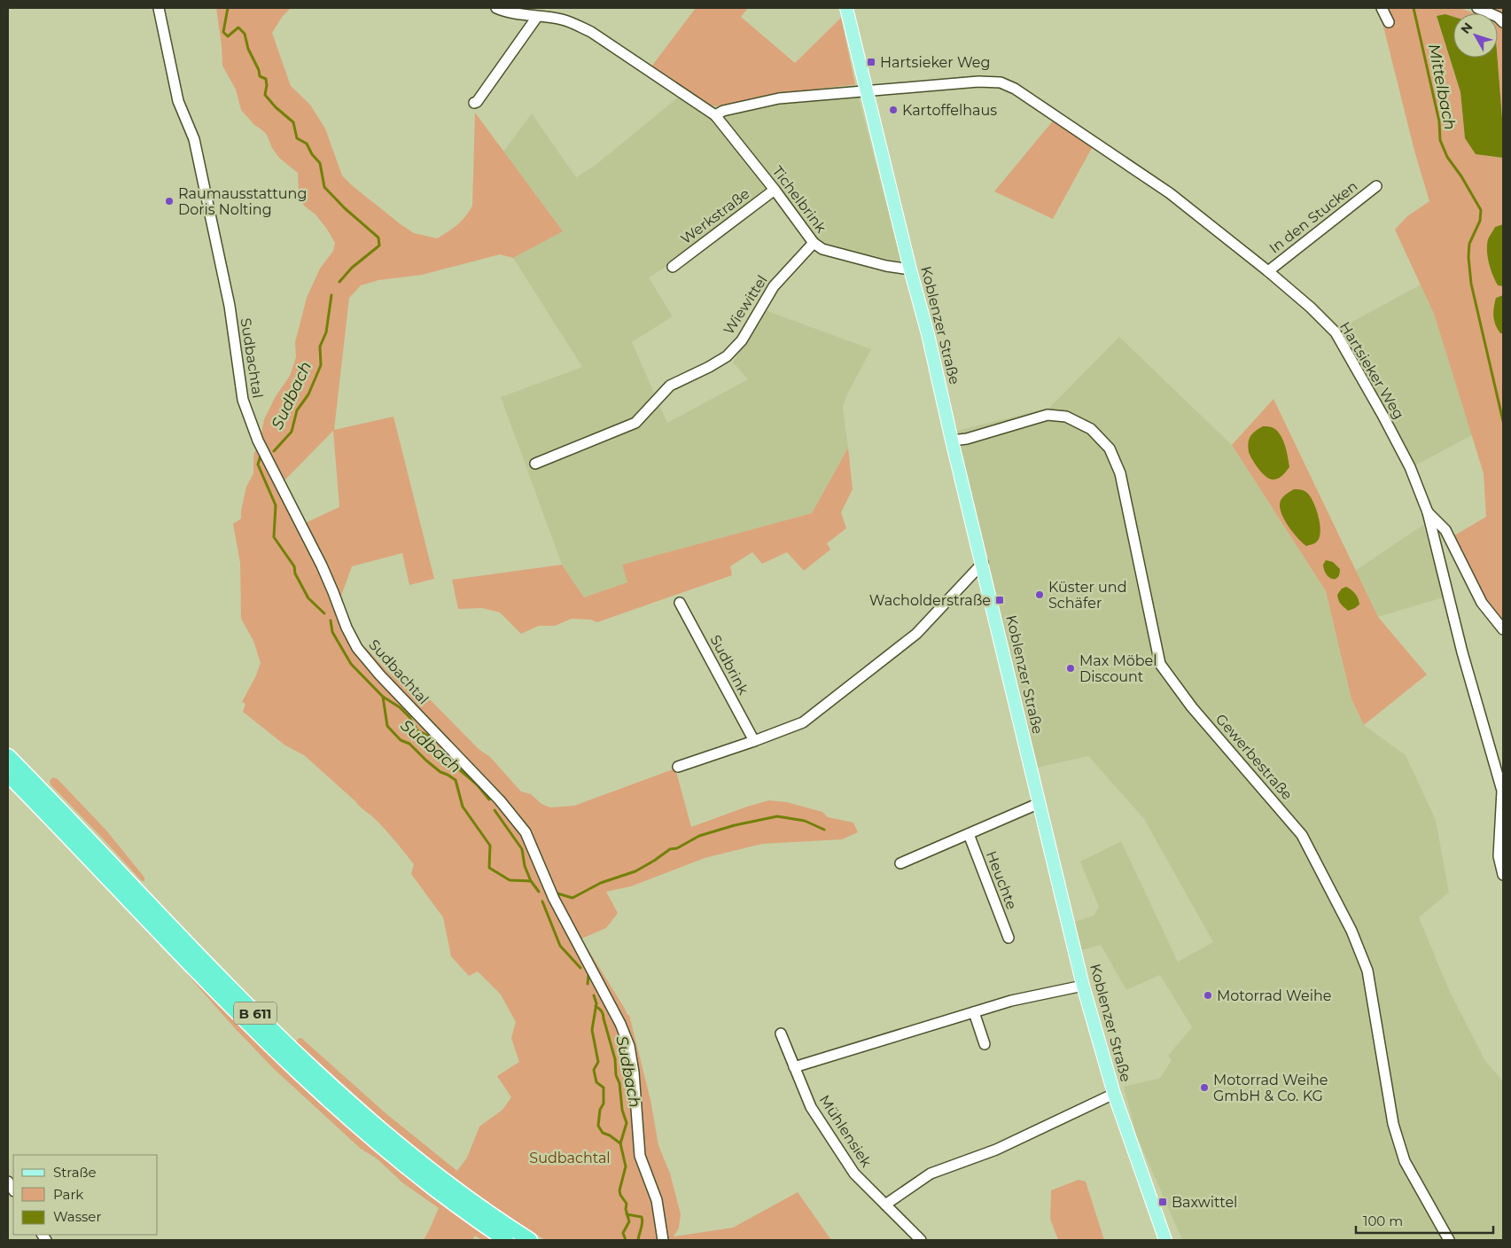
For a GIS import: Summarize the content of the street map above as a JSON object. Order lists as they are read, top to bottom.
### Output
{
  "streets": {
    "highway": ["B 611"],
    "main road": ["Koblenzer Straße"],
    "street": [
      "Tichelbrink",
      "Werkstraße",
      "In den Stucken",
      "Wiewittel",
      "Sudbachtal",
      "Hartsieker Weg",
      "Sudbrink",
      "Gewerbestraße",
      "Heuchte",
      "Mühlensiek"
    ]
  },
  "crossings": [
    ["Tichelbrink", "Werkstraße"],
    ["Tichelbrink", "Wiewittel"],
    ["Tichelbrink", "Koblenzer Straße"],
    ["In den Stucken", "Hartsieker Weg"],
    ["Koblenzer Straße", "Hartsieker Weg"],
    ["Koblenzer Straße", "Gewerbestraße"]
  ],
  "water": ["Mittelbach", "Sudbach"],
  "parks": ["Sudbachtal"],
  "places": {
    "transit": ["Hartsieker Weg", "Wacholderstraße", "Baxwittel"],
    "other": [
      "Kartoffelhaus",
      "Raumausstattung Doris Nolting",
      "Küster und Schäfer",
      "Max Möbel Discount",
      "Motorrad Weihe",
      "Motorrad Weihe GmbH & Co. KG"
    ]
  },
  "legend": ["Straße", "Park", "Wasser"],
  "scale_bar": "100 m",
  "north": "top left"
}
